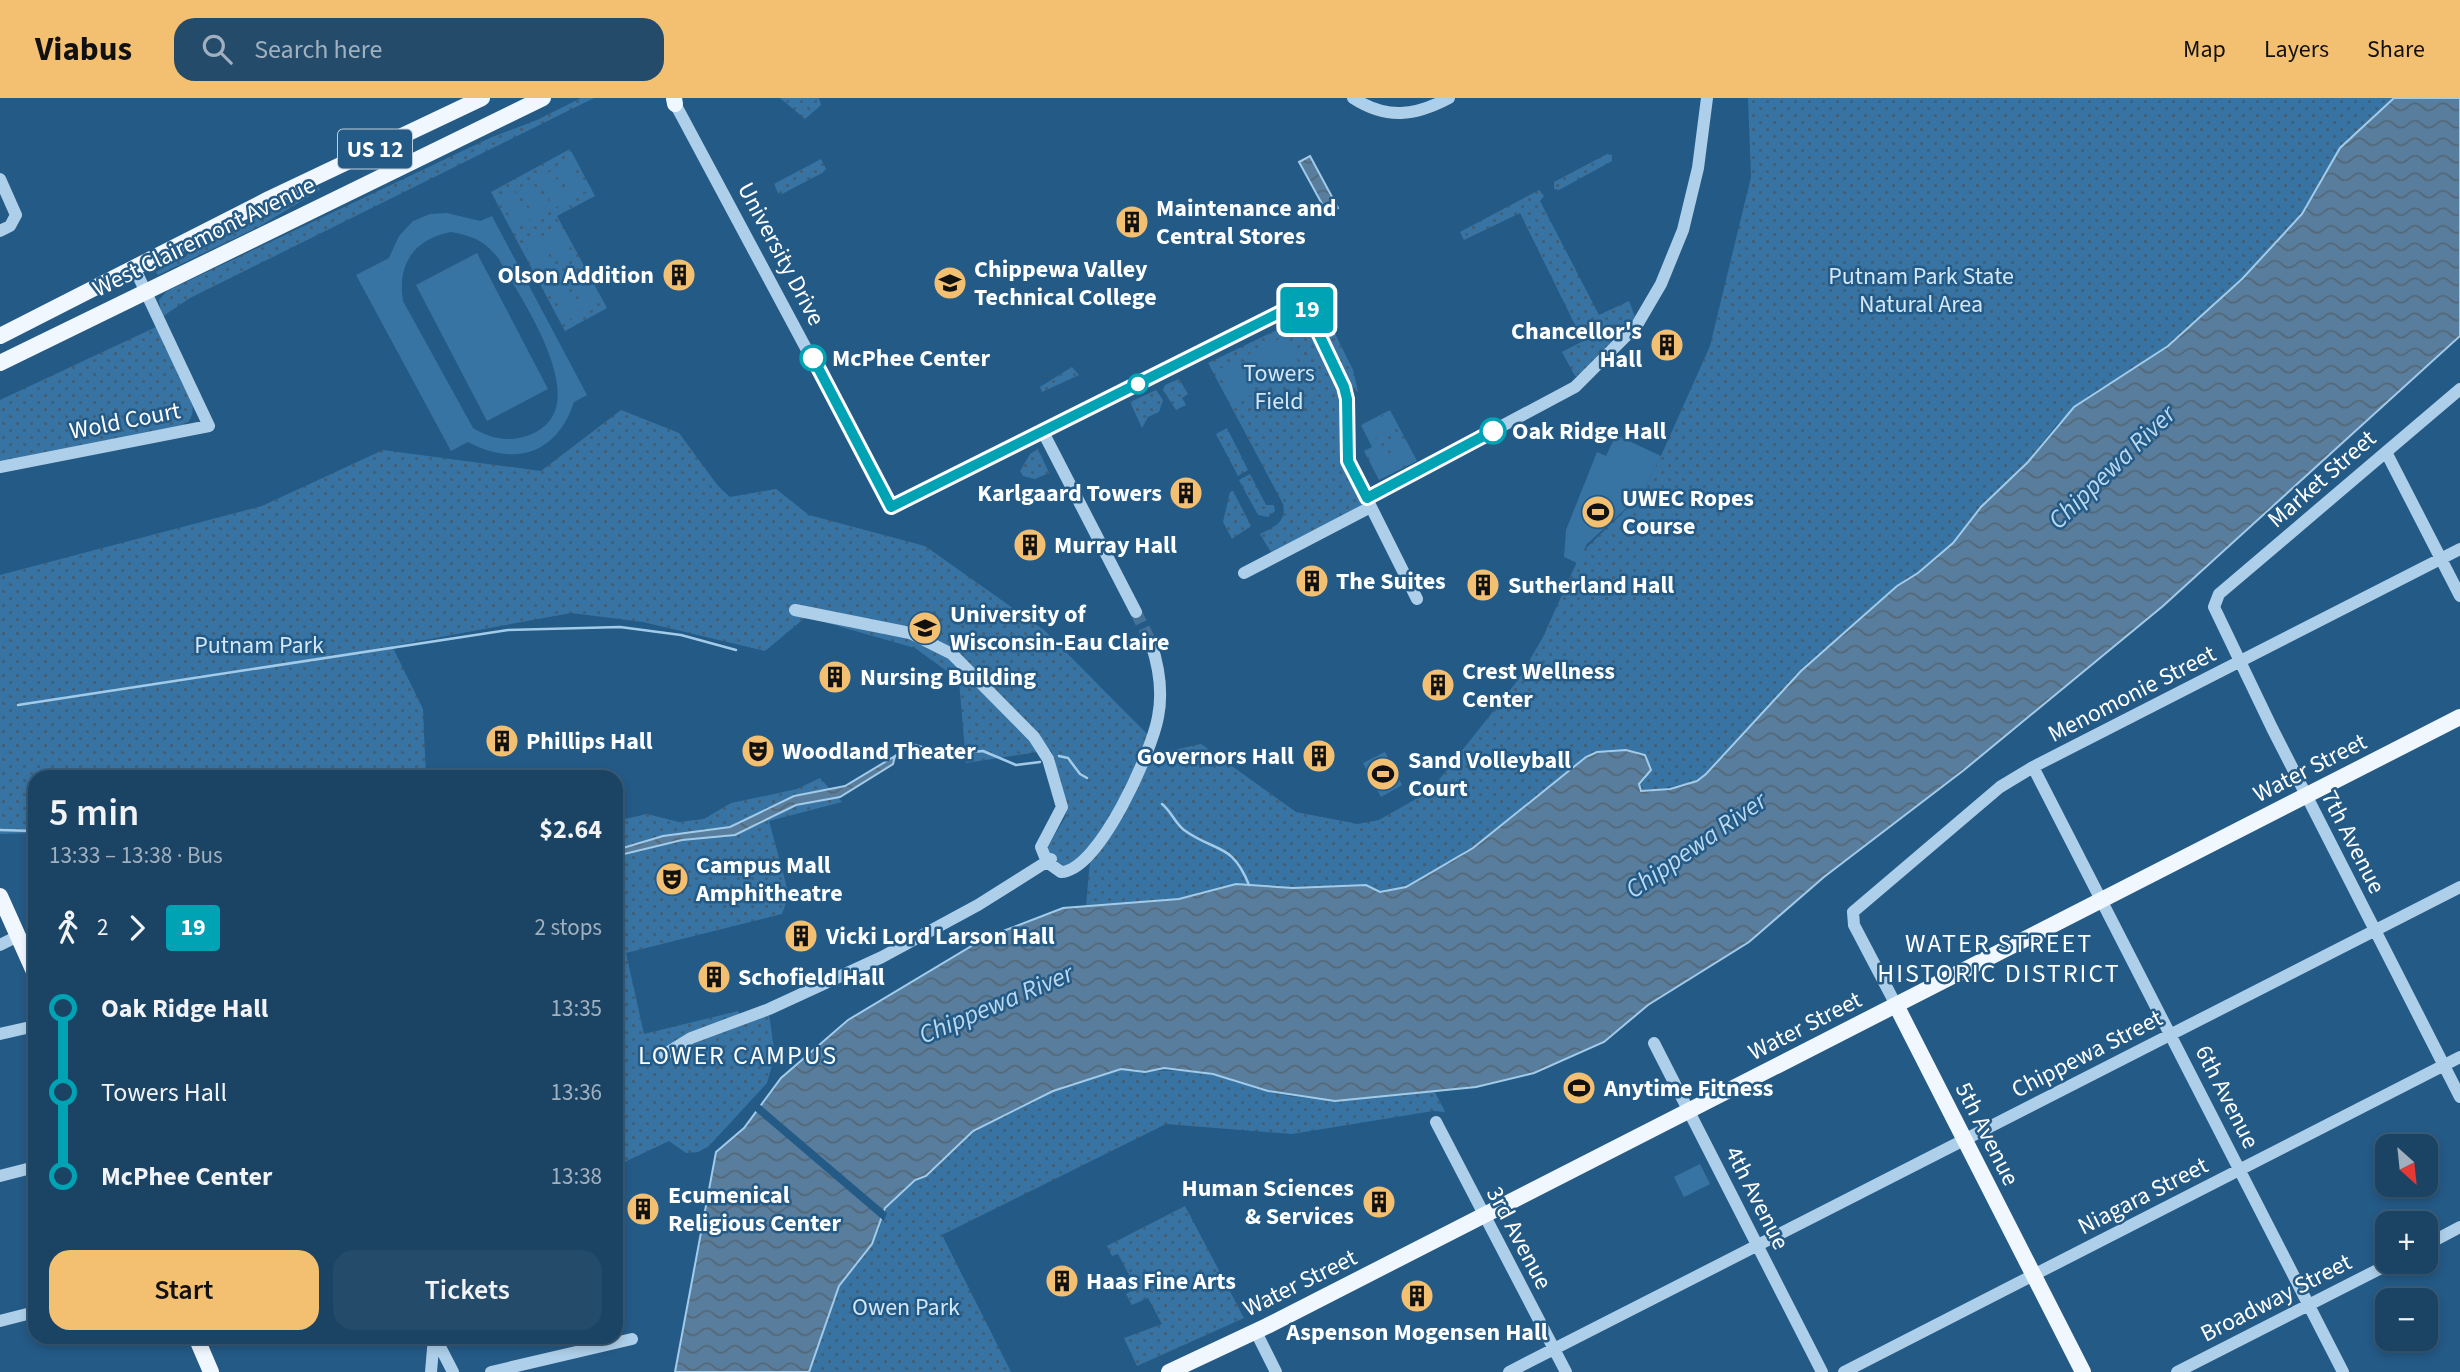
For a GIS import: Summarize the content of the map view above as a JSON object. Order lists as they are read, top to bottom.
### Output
{
  "streets": {
    "main road": [
      "US 12",
      "West Clairemont Avenue",
      "Water Street",
      "5th Avenue"
    ],
    "street": [
      "University Drive",
      "Wold Court",
      "Market Street",
      "Menomonie Street",
      "7th Avenue",
      "Chippewa Street",
      "6th Avenue",
      "Niagara Street",
      "4th Avenue",
      "3rd Avenue",
      "Broadway Street"
    ]
  },
  "crossings": [
    ["West Clairemont Avenue", "Wold Court"],
    ["Market Street", "7th Avenue"],
    ["Menomonie Street", "7th Avenue"],
    ["Menomonie Street", "6th Avenue"],
    ["Menomonie Street", "5th Avenue"],
    ["Water Street", "7th Avenue"],
    ["Water Street", "6th Avenue"],
    ["Water Street", "5th Avenue"],
    ["Water Street", "4th Avenue"],
    ["Water Street", "3rd Avenue"],
    ["7th Avenue", "Chippewa Street"],
    ["7th Avenue", "Niagara Street"],
    ["Chippewa Street", "6th Avenue"],
    ["Chippewa Street", "5th Avenue"],
    ["Chippewa Street", "4th Avenue"],
    ["Chippewa Street", "3rd Avenue"],
    ["6th Avenue", "Niagara Street"],
    ["6th Avenue", "Broadway Street"],
    ["5th Avenue", "Niagara Street"]
  ],
  "districts": ["WATER STREET HISTORIC DISTRICT", "LOWER CAMPUS"],
  "water": ["Chippewa River"],
  "parks": [
    "Putnam Park State Natural Area",
    "Towers Field",
    "Putnam Park",
    "Owen Park"
  ],
  "places": {
    "building": [
      "Maintenance and Central Stores",
      "Olson Addition",
      "Chancellor's Hall",
      "Karlgaard Towers",
      "Murray Hall",
      "The Suites",
      "Sutherland Hall",
      "Nursing Building",
      "Crest Wellness Center",
      "Phillips Hall",
      "Governors Hall",
      "Vicki Lord Larson Hall",
      "Schofield Hall",
      "Human Sciences & Services",
      "Ecumenical Religious Center",
      "Haas Fine Arts",
      "Aspenson Mogensen Hall"
    ],
    "school or university": ["Chippewa Valley Technical College", "University of Wisconsin-Eau Claire"],
    "other": ["McPhee Center", "Oak Ridge Hall"],
    "sports": ["UWEC Ropes Course", "Sand Volleyball Court", "Anytime Fitness"],
    "theatre": ["Woodland Theater", "Campus Mall Amphitheatre"]
  },
  "lines": ["bus line 19"],
  "north": "bottom right",
  "page": {
    "header": "Viabus",
    "search": "Search here",
    "nav": ["Map", "Layers", "Share"],
    "on_map": "19",
    "heading": ["5 min", "13:33 – 13:38 · Bus", "$2.64"],
    "legs": ["2", "19", "2 stops"],
    "list": [
      {
        "name": "Oak Ridge Hall",
        "value": "13:35"
      },
      {
        "name": "Towers Hall",
        "value": "13:36"
      },
      {
        "name": "McPhee Center",
        "value": "13:38"
      }
    ],
    "map_buttons": ["+", "−"],
    "buttons": ["Start", "Tickets"]
  }
}
